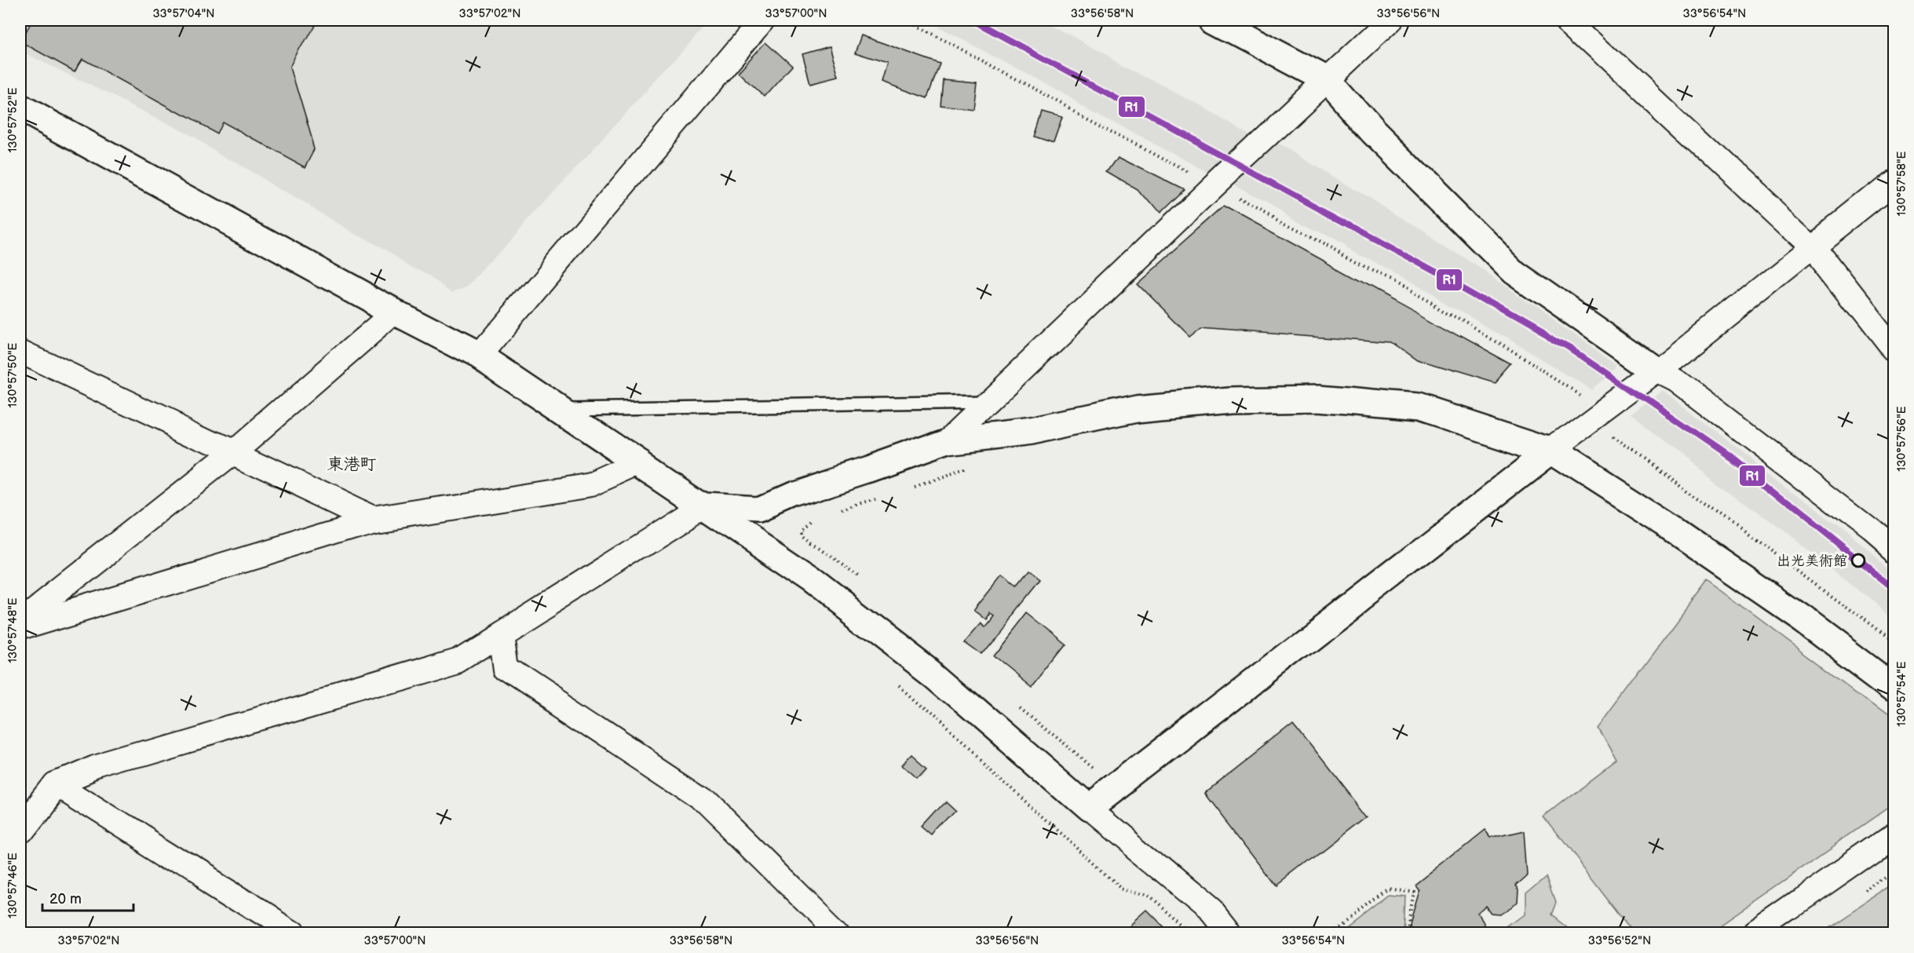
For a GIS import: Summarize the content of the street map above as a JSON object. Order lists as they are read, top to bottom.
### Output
{
  "districts": ["東港町"],
  "places": ["出光美術館"],
  "lines": ["transit line R1"],
  "scale_bar": "20 m",
  "coordinates": [
    "33°57'04\"N",
    "33°57'02\"N",
    "33°57'00\"N",
    "33°56'58\"N",
    "33°56'56\"N",
    "33°56'54\"N",
    "130°57'52\"E",
    "130°57'58\"E",
    "130°57'50\"E",
    "130°57'56\"E",
    "130°57'48\"E",
    "130°57'54\"E",
    "130°57'46\"E",
    "33°56'52\"N"
  ]
}
